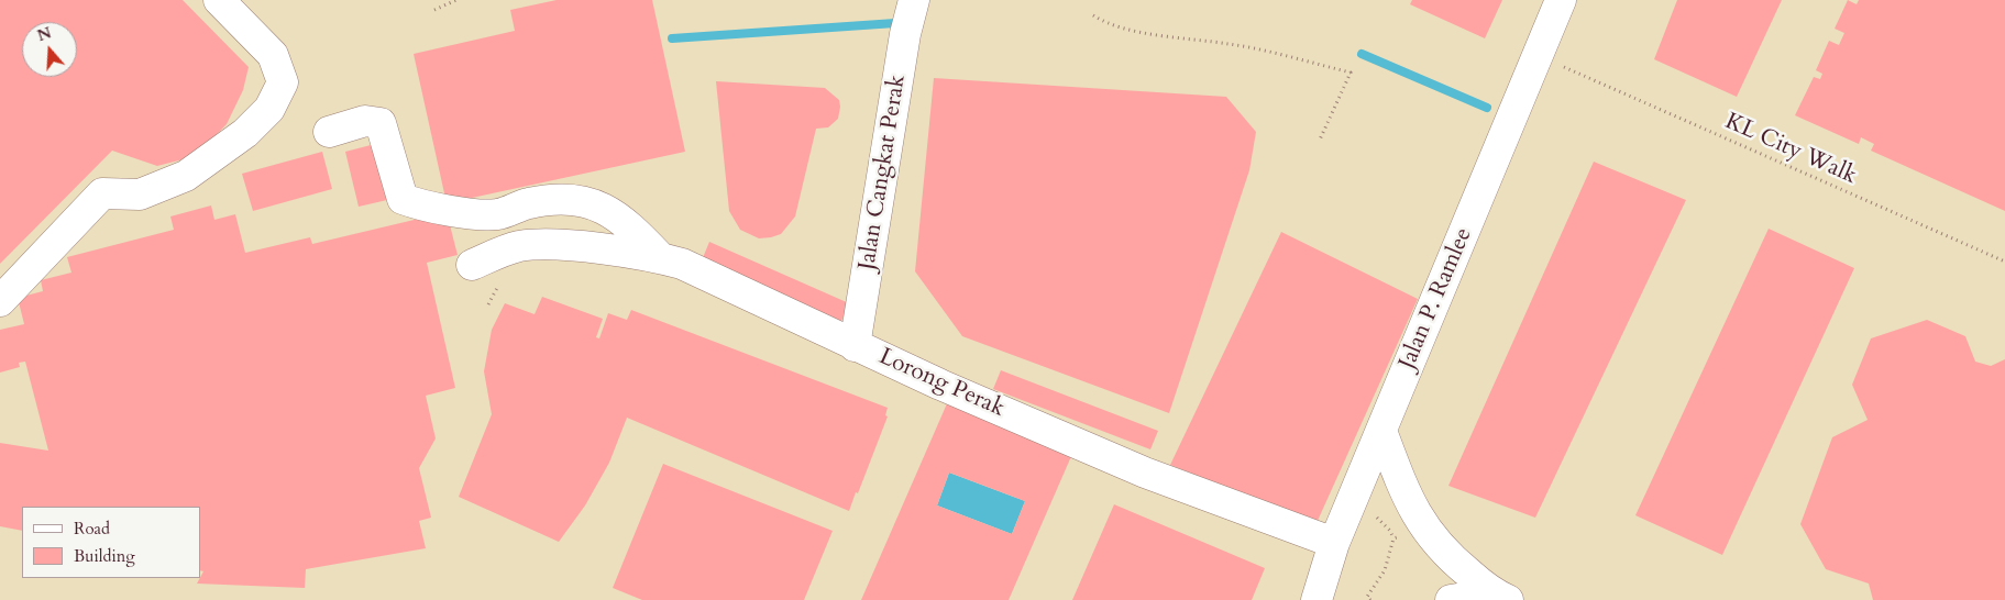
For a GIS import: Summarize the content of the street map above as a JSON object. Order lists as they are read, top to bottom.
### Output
{
  "streets": {
    "street": ["Jalan Cangkat Perak", "Jalan P. Ramlee", "Lorong Perak"],
    "path": ["KL City Walk"]
  },
  "crossings": [
    ["Jalan Cangkat Perak", "Lorong Perak"],
    ["Jalan P. Ramlee", "Lorong Perak"]
  ],
  "legend": ["Road", "Building"],
  "north": "top"
}
